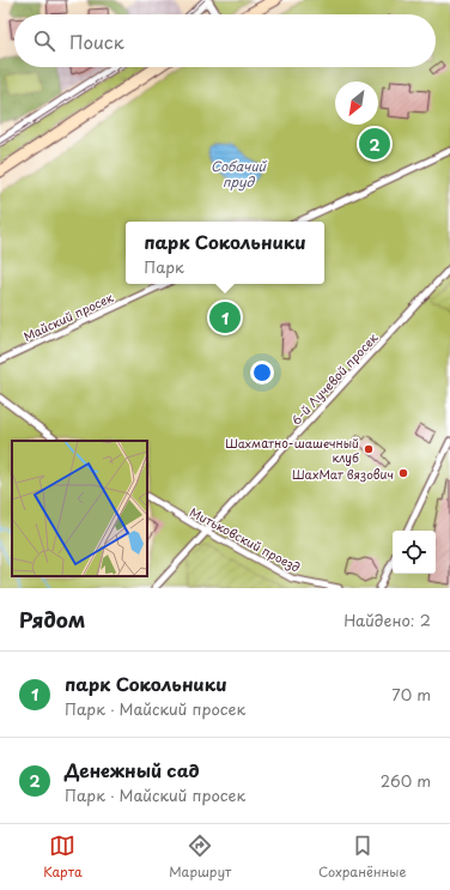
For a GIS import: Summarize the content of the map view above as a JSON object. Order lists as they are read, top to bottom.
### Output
{
  "streets": {
    "street": ["Майский просек", "6-й Лучевой просек", "Митьковский проезд"]
  },
  "crossings": [
    ["6-й Лучевой просек", "Митьковский проезд"]
  ],
  "water": ["Собачий пруд"],
  "places": ["Шахматно-шашечный клуб", "ШахМат вязович"],
  "north": "bottom left",
  "page": {
    "search": "Поиск",
    "pins": ["2", "1"],
    "popup": ["парк Сокольники", "Парк"],
    "heading": ["Рядом", "Найдено: 2"],
    "list": [
      {
        "mark": "1",
        "name": "парк Сокольники",
        "note": "Парк · Майский просек",
        "value": "70 m"
      },
      {
        "mark": "2",
        "name": "Денежный сад",
        "note": "Парк · Майский просек",
        "value": "260 m"
      }
    ],
    "nav": ["Карта", "Маршрут", "Сохранённые"]
  }
}
